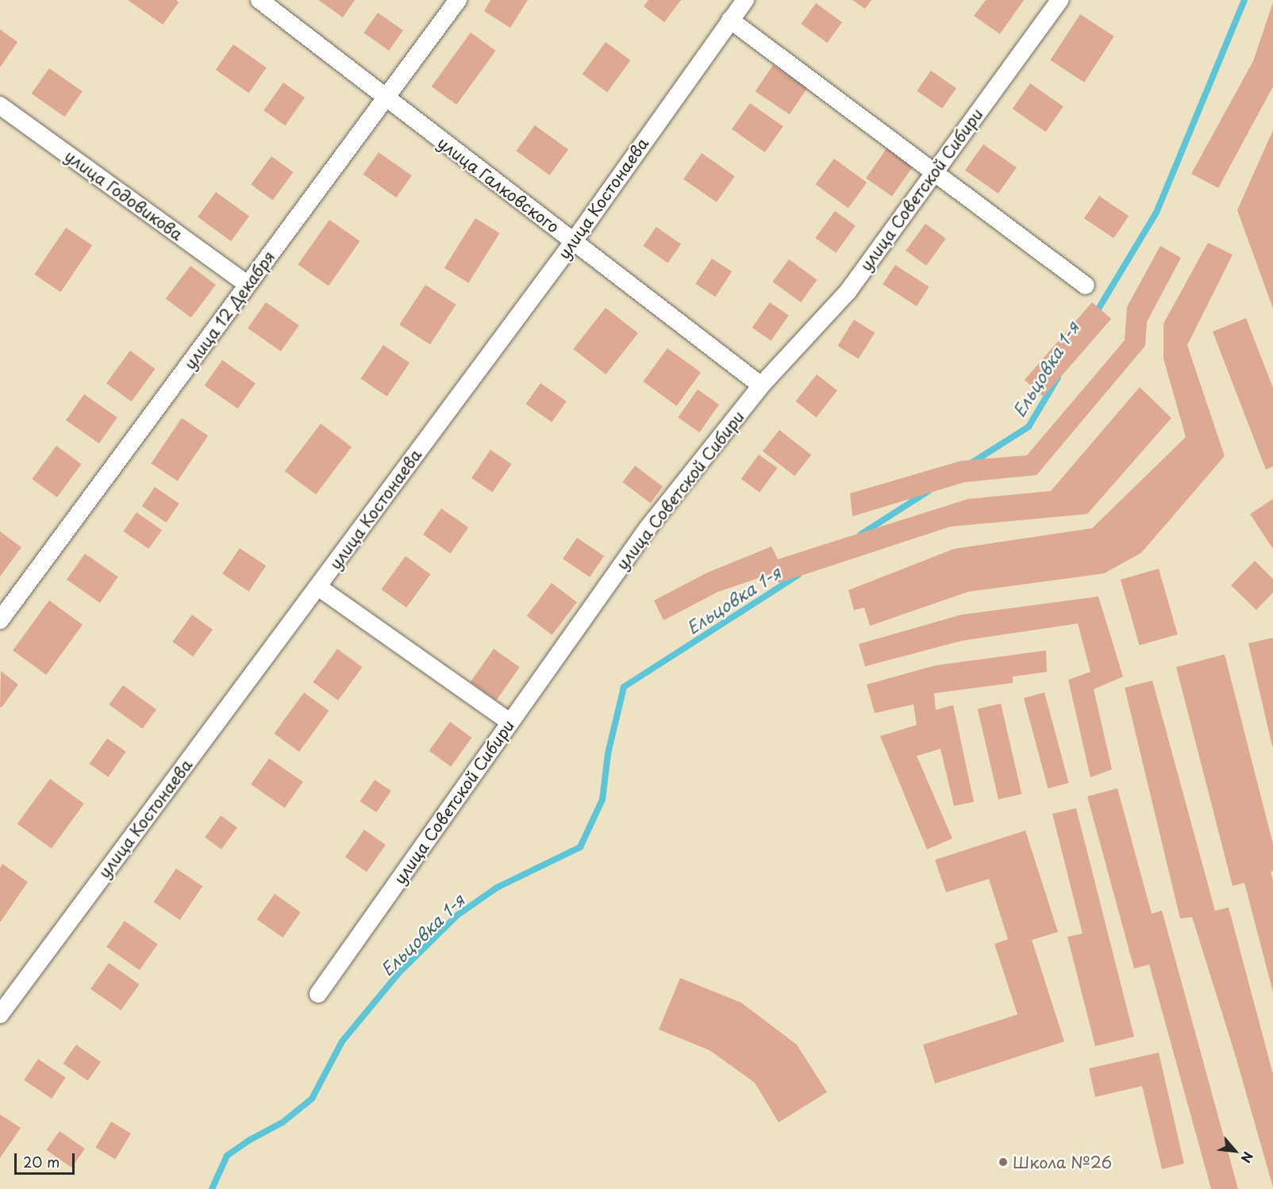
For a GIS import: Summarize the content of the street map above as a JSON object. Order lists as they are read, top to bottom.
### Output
{
  "streets": {
    "street": [
      "улица Галковского",
      "улица Советской Сибири",
      "улица Годовикова",
      "улица Костонаева",
      "улица 12 Декабря"
    ]
  },
  "crossings": [
    ["улица Галковского", "улица Советской Сибири"],
    ["улица Галковского", "улица Костонаева"],
    ["улица Галковского", "улица 12 Декабря"],
    ["улица Годовикова", "улица 12 Декабря"]
  ],
  "water": ["Ельцовка 1-я"],
  "places": ["Школа №26"],
  "scale_bar": "20 m",
  "north": "bottom right"
}
